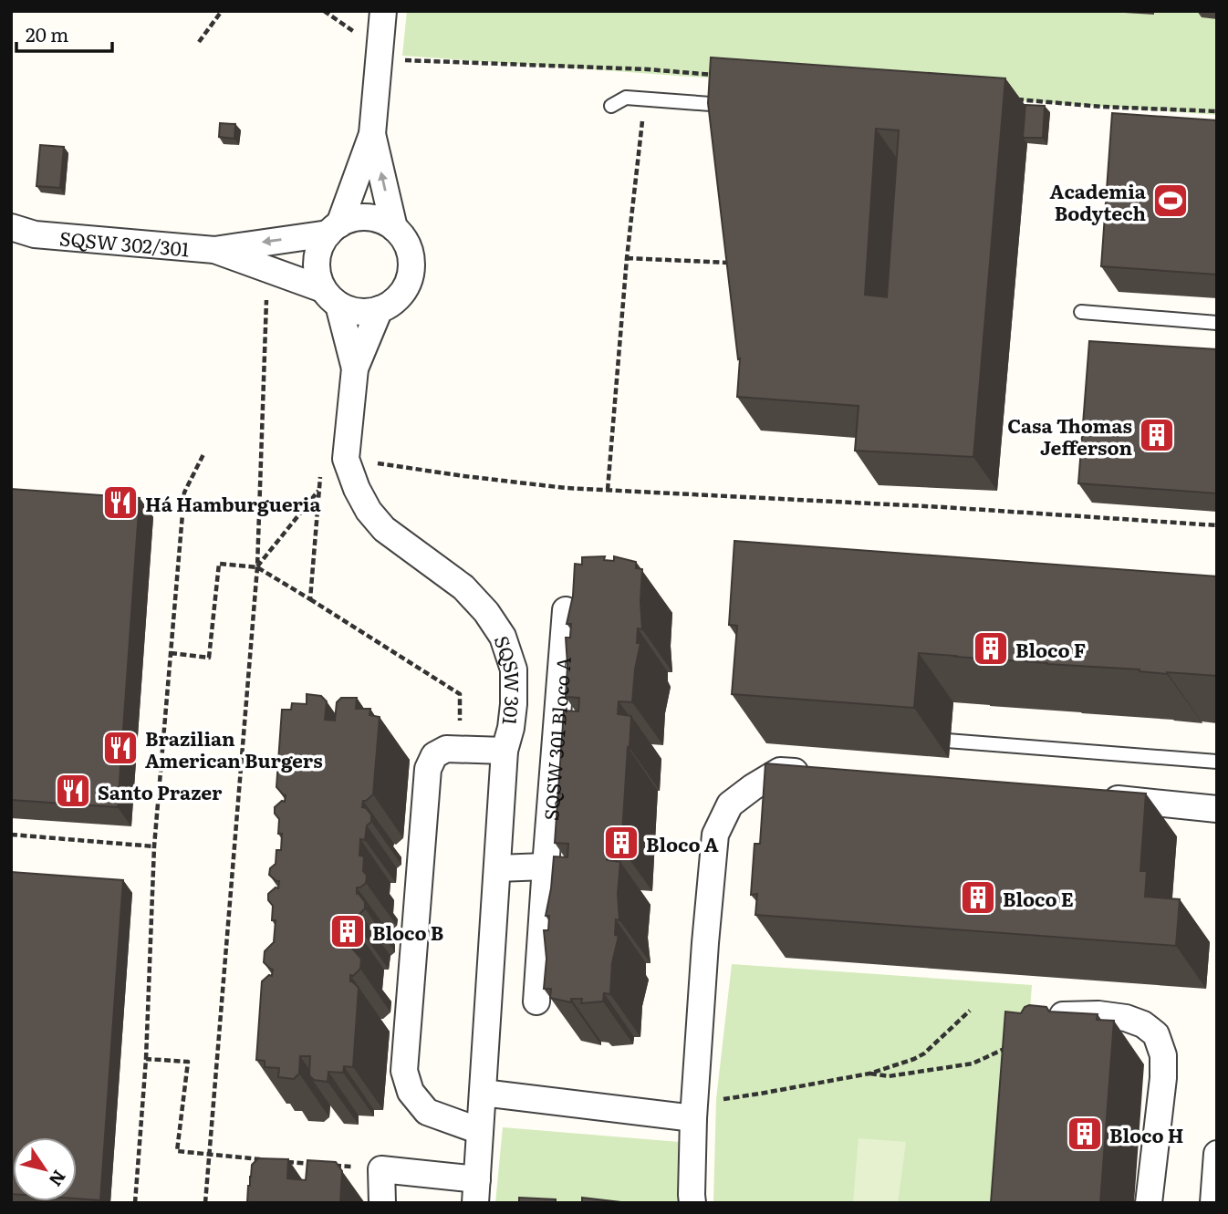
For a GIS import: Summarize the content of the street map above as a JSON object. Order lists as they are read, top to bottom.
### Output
{
  "streets": {
    "street": ["SQSW 302/301", "SQSW 301", "SQSW 301 Bloco A"]
  },
  "crossings": [
    ["SQSW 302/301", "SQSW 301"]
  ],
  "places": {
    "sports": ["Academia Bodytech"],
    "building": [
      "Casa Thomas Jefferson",
      "Bloco F",
      "Bloco A",
      "Bloco E",
      "Bloco B",
      "Bloco H"
    ],
    "restaurant": ["Há Hamburgueria", "Brazilian American Burgers", "Santo Prazer"]
  },
  "scale_bar": "20 m",
  "north": "bottom right"
}
